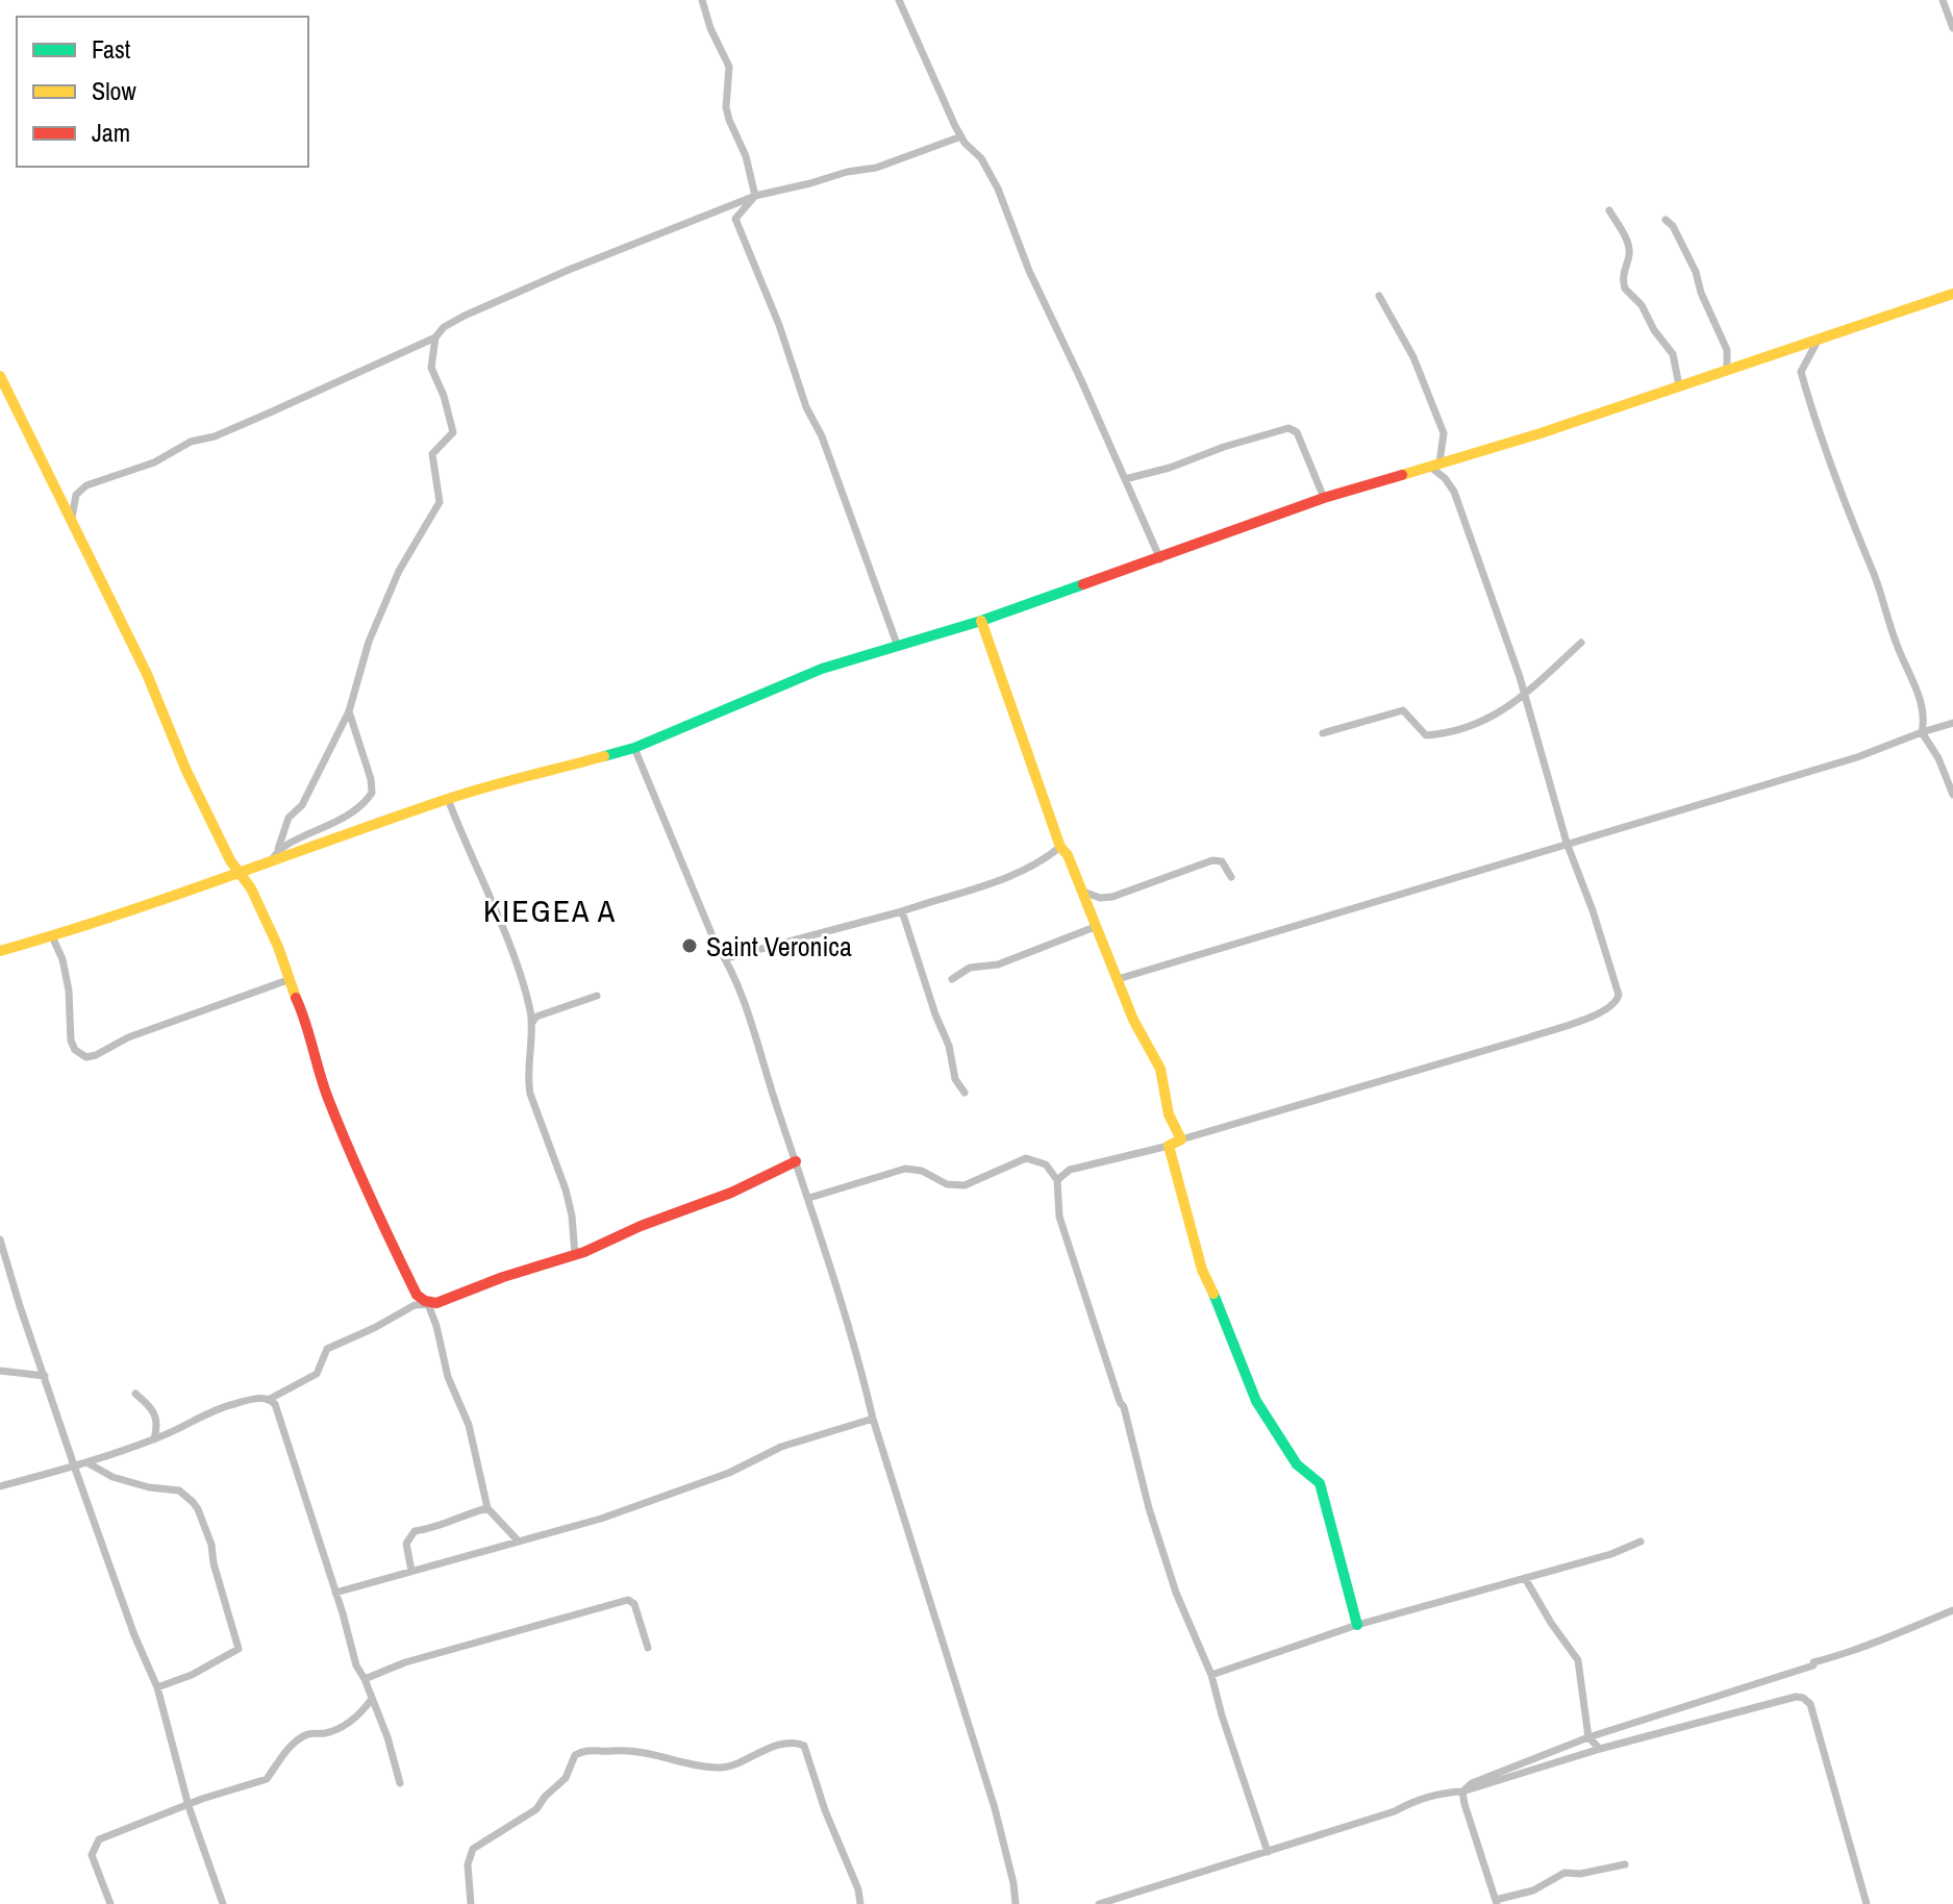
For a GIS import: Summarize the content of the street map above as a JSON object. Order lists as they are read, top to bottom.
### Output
{
  "districts": ["KIEGEA A"],
  "places": ["Saint Veronica"],
  "legend": ["Fast", "Slow", "Jam"]
}
